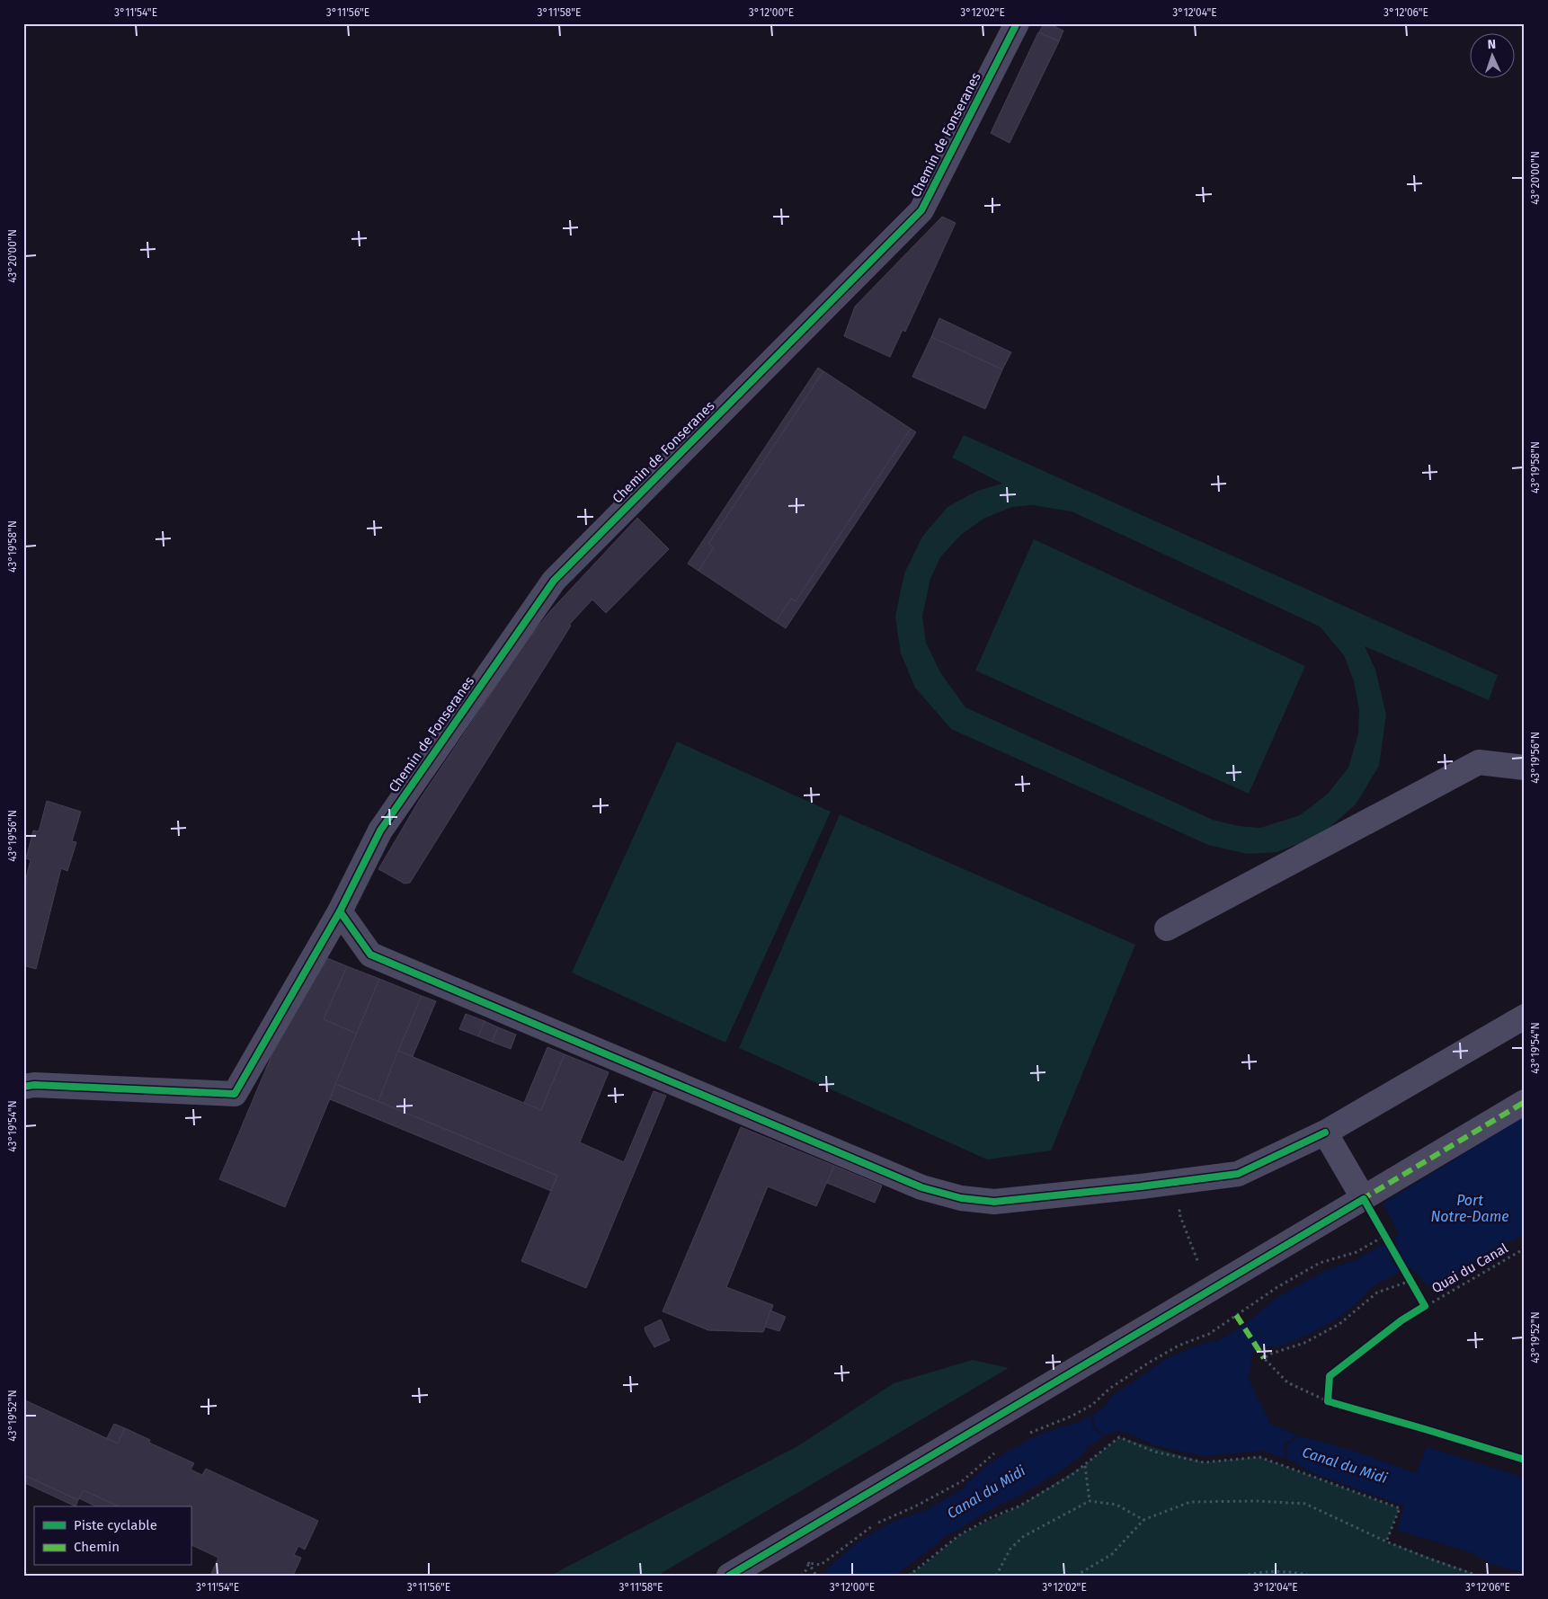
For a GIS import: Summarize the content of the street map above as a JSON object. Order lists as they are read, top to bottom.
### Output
{
  "streets": {
    "street": ["Chemin de Fonseranes"],
    "path": ["Quai du Canal"]
  },
  "water": ["Port Notre-Dame", "Canal du Midi"],
  "legend": ["Piste cyclable", "Chemin"],
  "north": "top",
  "coordinates": [
    "3°11'54\"E",
    "3°11'56\"E",
    "3°11'58\"E",
    "3°12'00\"E",
    "3°12'02\"E",
    "3°12'04\"E",
    "3°12'06\"E",
    "43°20'00\"N",
    "43°19'58\"N",
    "43°19'56\"N",
    "43°19'54\"N",
    "43°19'52\"N"
  ]
}
